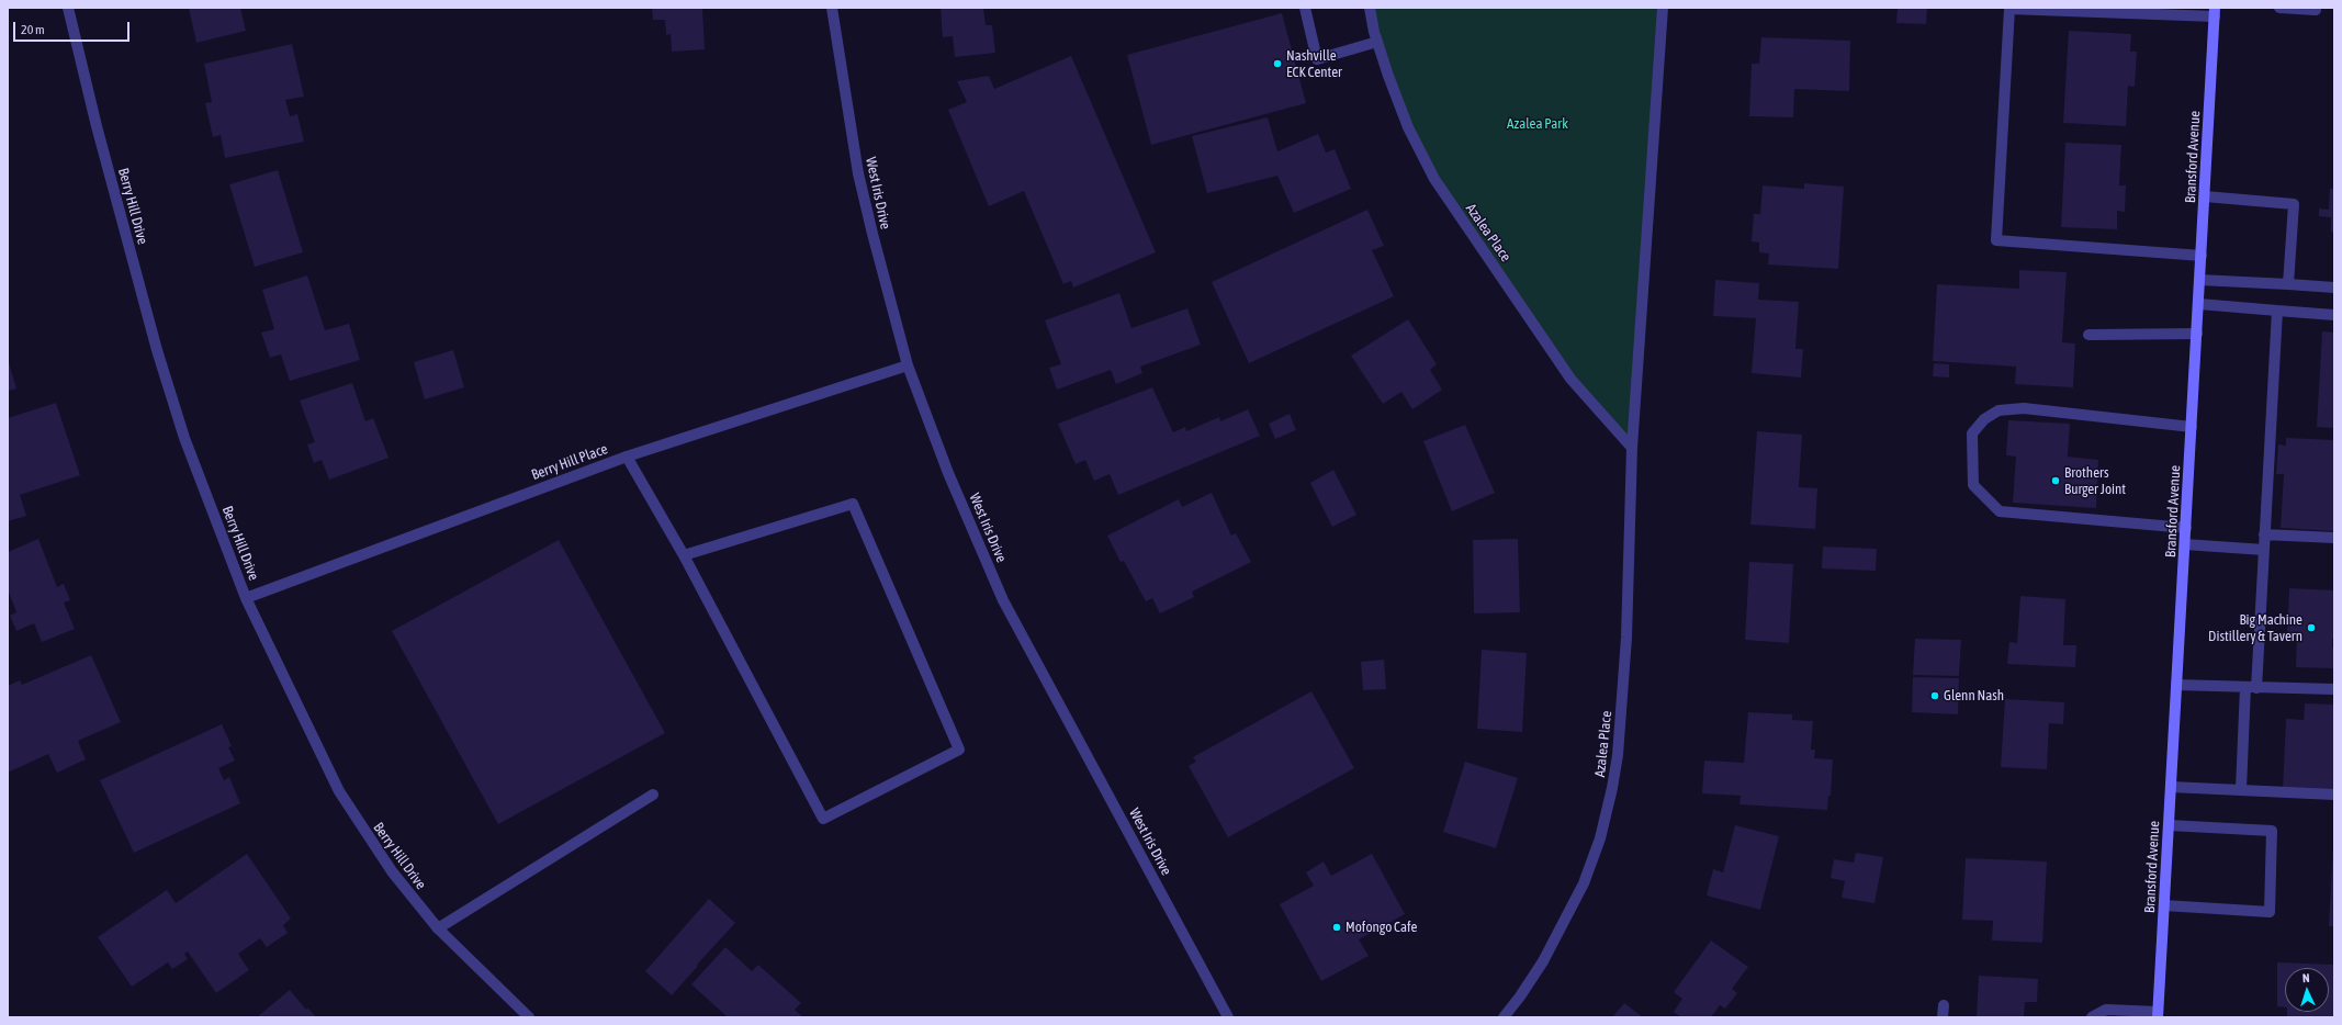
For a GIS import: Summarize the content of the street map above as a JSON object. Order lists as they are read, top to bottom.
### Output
{
  "streets": {
    "main road": ["Bransford Avenue"],
    "street": [
      "West Iris Drive",
      "Berry Hill Drive",
      "Azalea Place",
      "Berry Hill Place"
    ]
  },
  "crossings": [
    ["West Iris Drive", "Berry Hill Place"],
    ["Berry Hill Drive", "Berry Hill Place"]
  ],
  "parks": ["Azalea Park"],
  "places": [
    "Nashville ECK Center",
    "Brothers Burger Joint",
    "Big Machine Distillery & Tavern",
    "Glenn Nash",
    "Mofongo Cafe"
  ],
  "scale_bar": "20 m",
  "north": "top"
}
